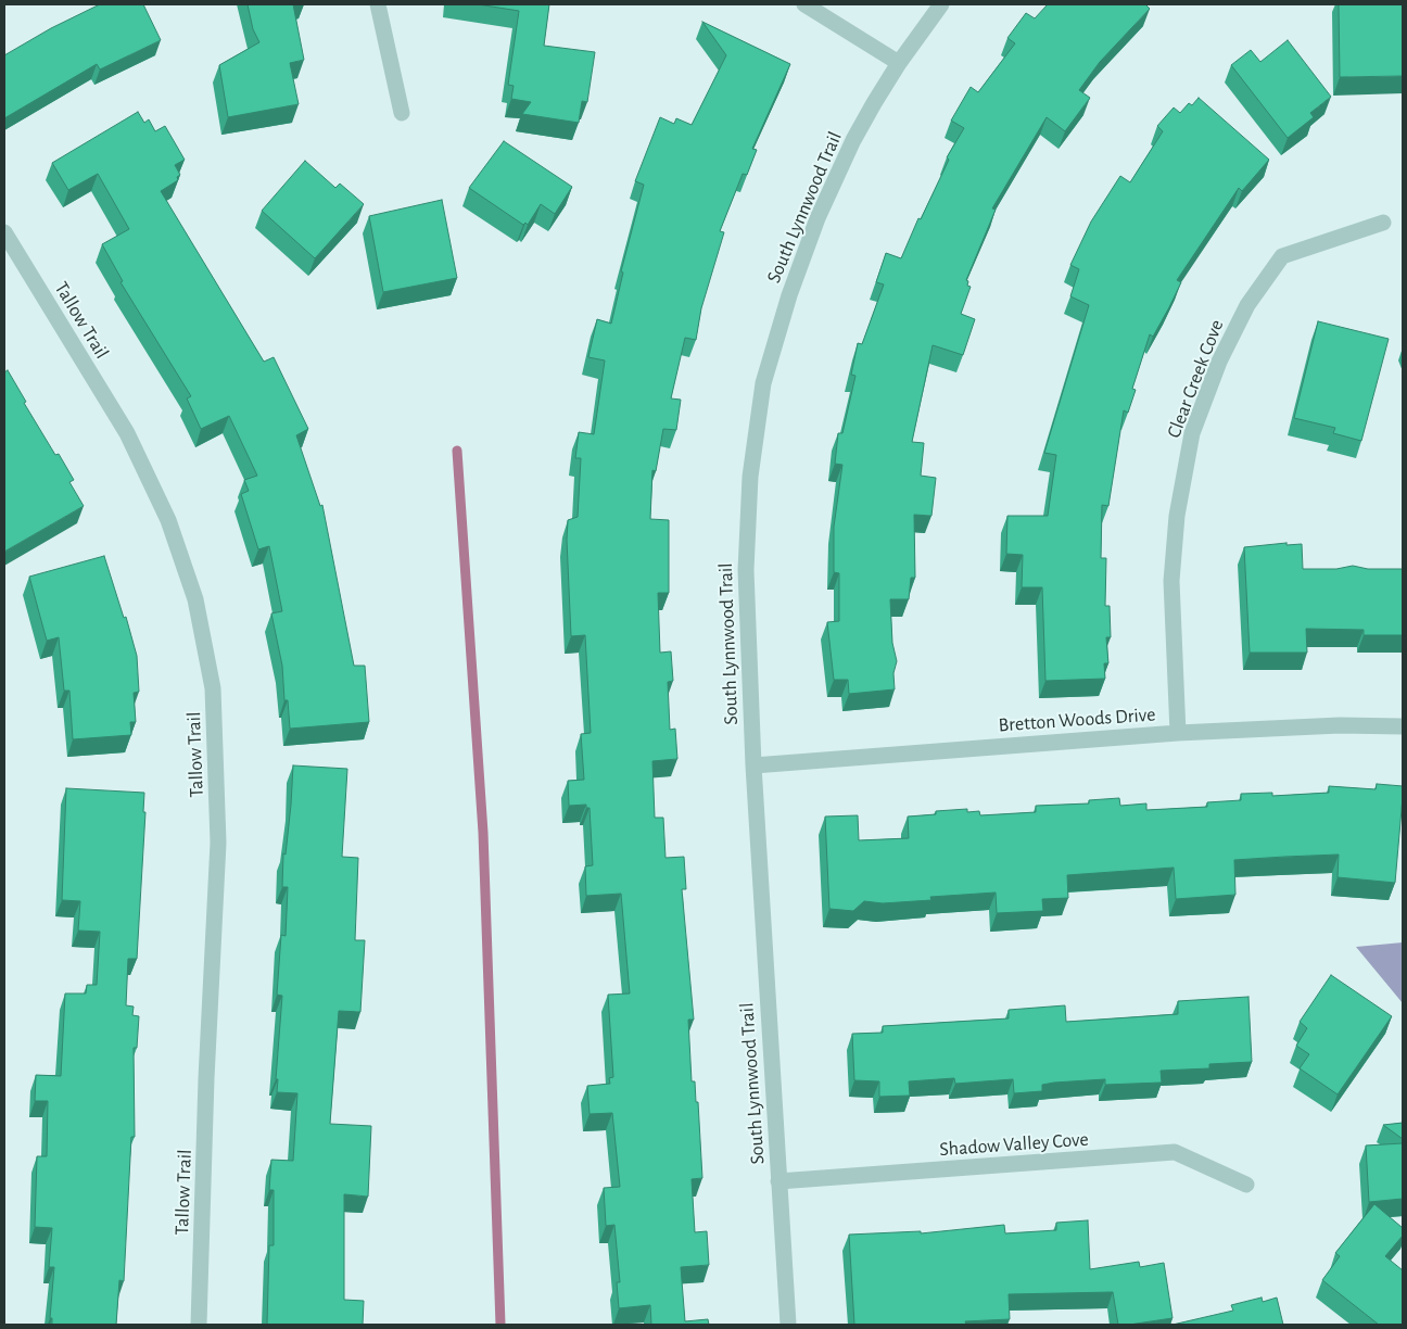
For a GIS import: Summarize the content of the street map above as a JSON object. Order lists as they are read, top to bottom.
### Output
{
  "streets": {
    "street": [
      "South Lynnwood Trail",
      "Tallow Trail",
      "Clear Creek Cove",
      "Bretton Woods Drive",
      "Shadow Valley Cove"
    ]
  },
  "crossings": [
    ["South Lynnwood Trail", "Bretton Woods Drive"],
    ["South Lynnwood Trail", "Shadow Valley Cove"],
    ["Clear Creek Cove", "Bretton Woods Drive"]
  ]
}
